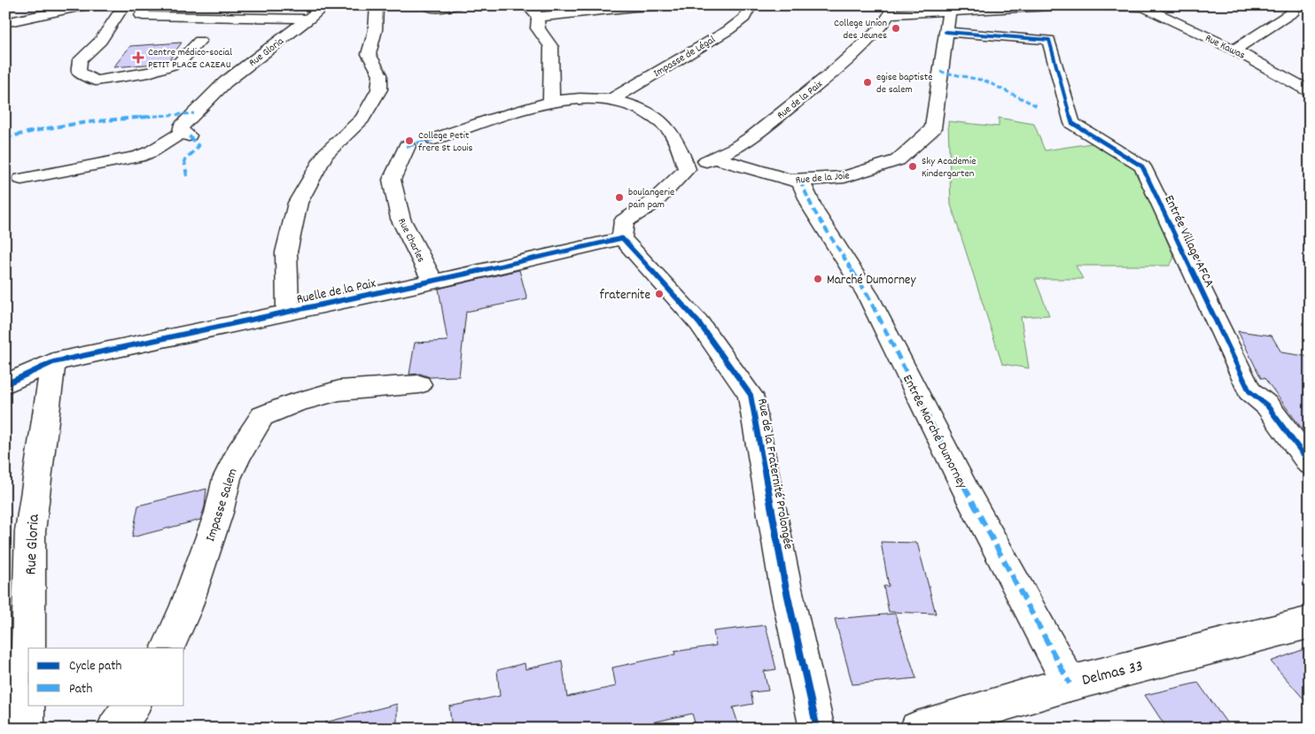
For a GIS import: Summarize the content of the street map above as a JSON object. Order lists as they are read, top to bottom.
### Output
{
  "streets": {
    "street": [
      "Rue Kawas",
      "Rue Gloria",
      "Impasse de Légal",
      "Rue de la Paix",
      "Rue de la Joie",
      "Rue Charles",
      "Entrée Village AFCA",
      "Ruelle de la Paix",
      "Entrée Marché Dumorney",
      "Rue de la Fraternité Prolongée",
      "Impasse Salem",
      "Delmas 33"
    ]
  },
  "crossings": [
    ["Rue Gloria", "Ruelle de la Paix"],
    ["Rue de la Paix", "Rue de la Joie"],
    ["Rue de la Joie", "Entrée Village AFCA"],
    ["Rue de la Joie", "Entrée Marché Dumorney"],
    ["Rue Charles", "Ruelle de la Paix"],
    ["Ruelle de la Paix", "Rue de la Fraternité Prolongée"],
    ["Entrée Marché Dumorney", "Delmas 33"]
  ],
  "places": {
    "other": [
      "College Union des Jeunes",
      "egise baptiste de salem",
      "College Petit frere St Louis",
      "Sky Academie Kindergarten",
      "boulangerie pain pam",
      "Marché Dumorney",
      "fraternite"
    ],
    "health": ["Centre médico-social PETIT PLACE CAZEAU"]
  },
  "legend": ["Cycle path", "Path"]
}
